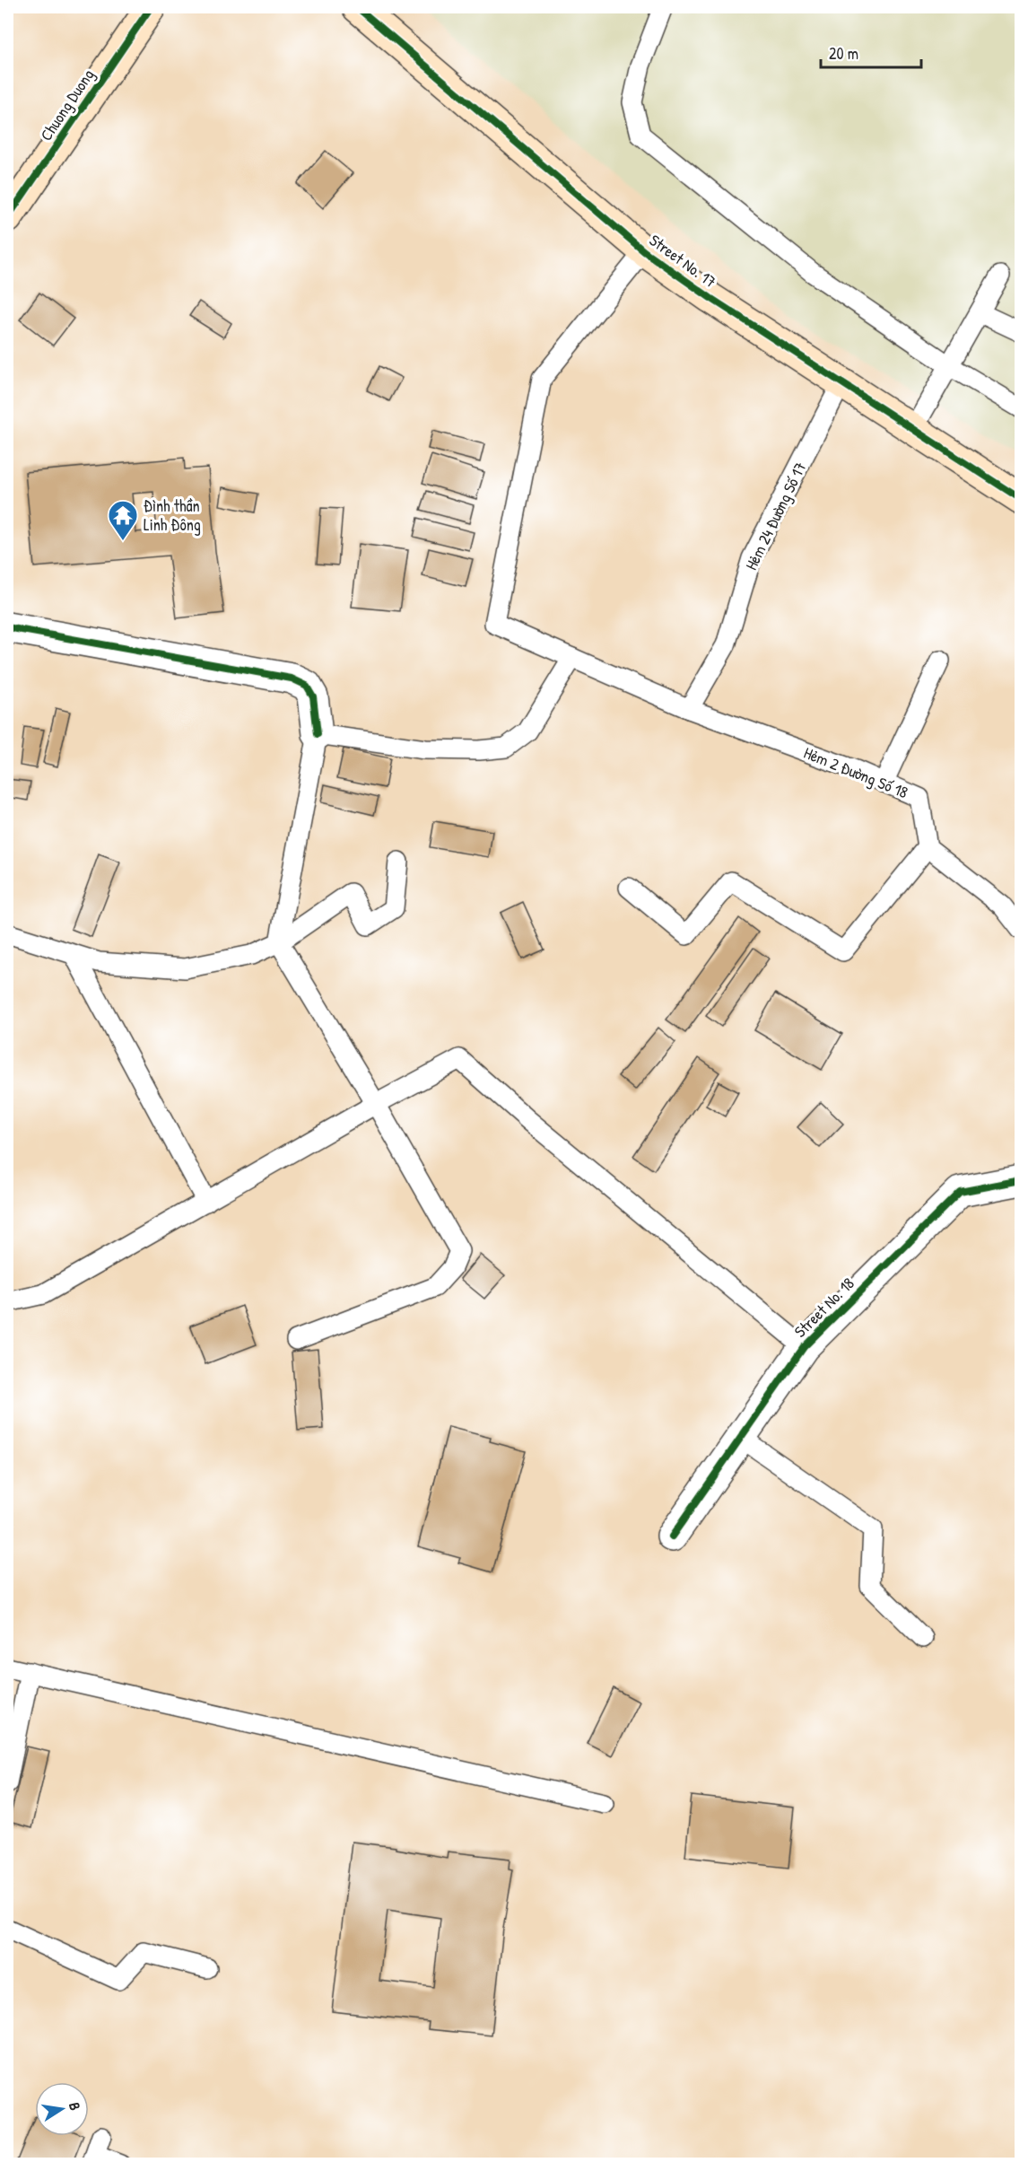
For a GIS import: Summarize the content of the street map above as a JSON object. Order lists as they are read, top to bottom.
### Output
{
  "streets": {
    "street": ["Chuong Duong", "Street No. 17", "Street No. 18"],
    "lane": ["Hẻm 24 Đường Số 17", "Hẻm 2 Đường Số 18"]
  },
  "crossings": [
    ["Street No. 17", "Hẻm 24 Đường Số 17"],
    ["Street No. 17", "Hẻm 2 Đường Số 18"],
    ["Hẻm 24 Đường Số 17", "Hẻm 2 Đường Số 18"]
  ],
  "places": {
    "temple": ["Đình thần Linh Đông"]
  },
  "scale_bar": "20 m",
  "north": "right"
}
